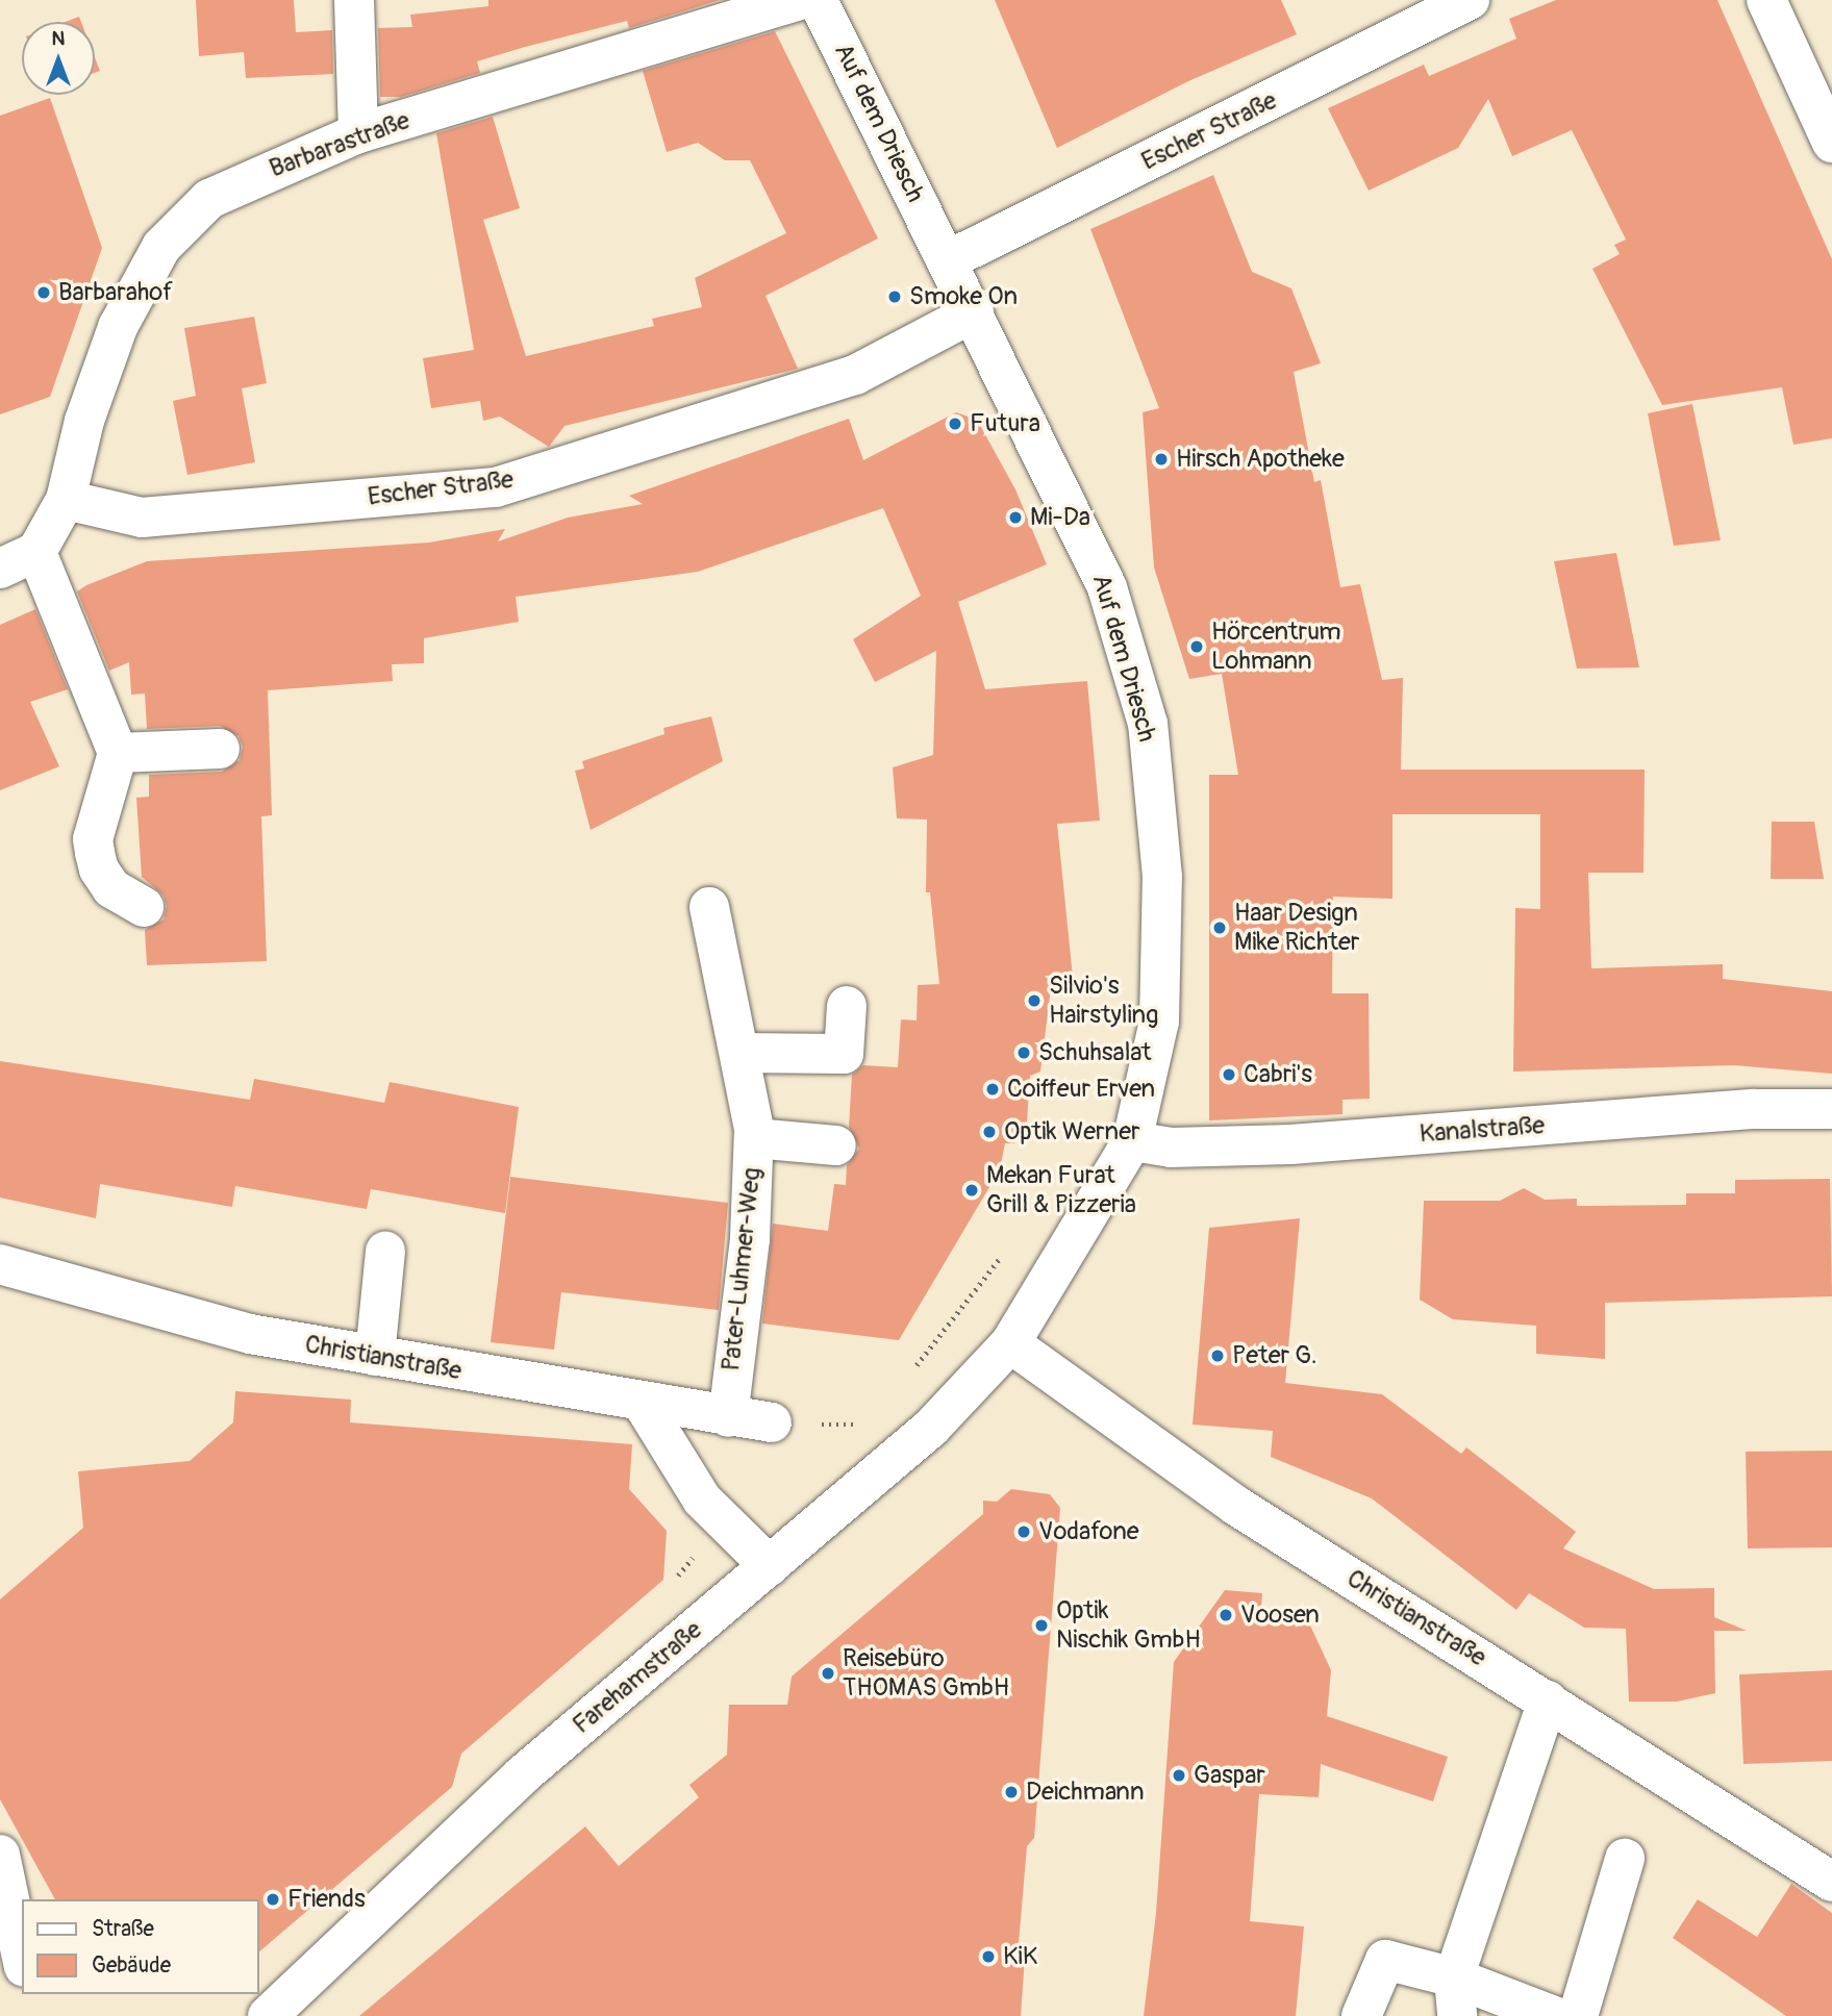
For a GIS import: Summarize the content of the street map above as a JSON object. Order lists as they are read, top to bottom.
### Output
{
  "streets": {
    "street": [
      "Auf dem Driesch",
      "Escher Straße",
      "Barbarastraße",
      "Kanalstraße",
      "Pater-Luhmer-Weg",
      "Christianstraße",
      "Farehamstraße"
    ]
  },
  "crossings": [
    ["Auf dem Driesch", "Escher Straße"],
    ["Auf dem Driesch", "Kanalstraße"],
    ["Auf dem Driesch", "Christianstraße"],
    ["Auf dem Driesch", "Farehamstraße"],
    ["Escher Straße", "Barbarastraße"],
    ["Pater-Luhmer-Weg", "Christianstraße"],
    ["Christianstraße", "Farehamstraße"]
  ],
  "places": [
    "Barbarahof",
    "Smoke On",
    "Futura",
    "Hirsch Apotheke",
    "Mi-Da",
    "Hörcentrum Lohmann",
    "Haar Design Mike Richter",
    "Silvio's Hairstyling",
    "Schuhsalat",
    "Cabri's",
    "Coiffeur Erven",
    "Optik Werner",
    "Mekan Furat Grill & Pizzeria",
    "Peter G.",
    "Vodafone",
    "Voosen",
    "Optik Nischik GmbH",
    "Reisebüro THOMAS GmbH",
    "Gaspar",
    "Deichmann",
    "Friends",
    "KiK"
  ],
  "legend": ["Straße", "Gebäude"],
  "north": "top"
}
